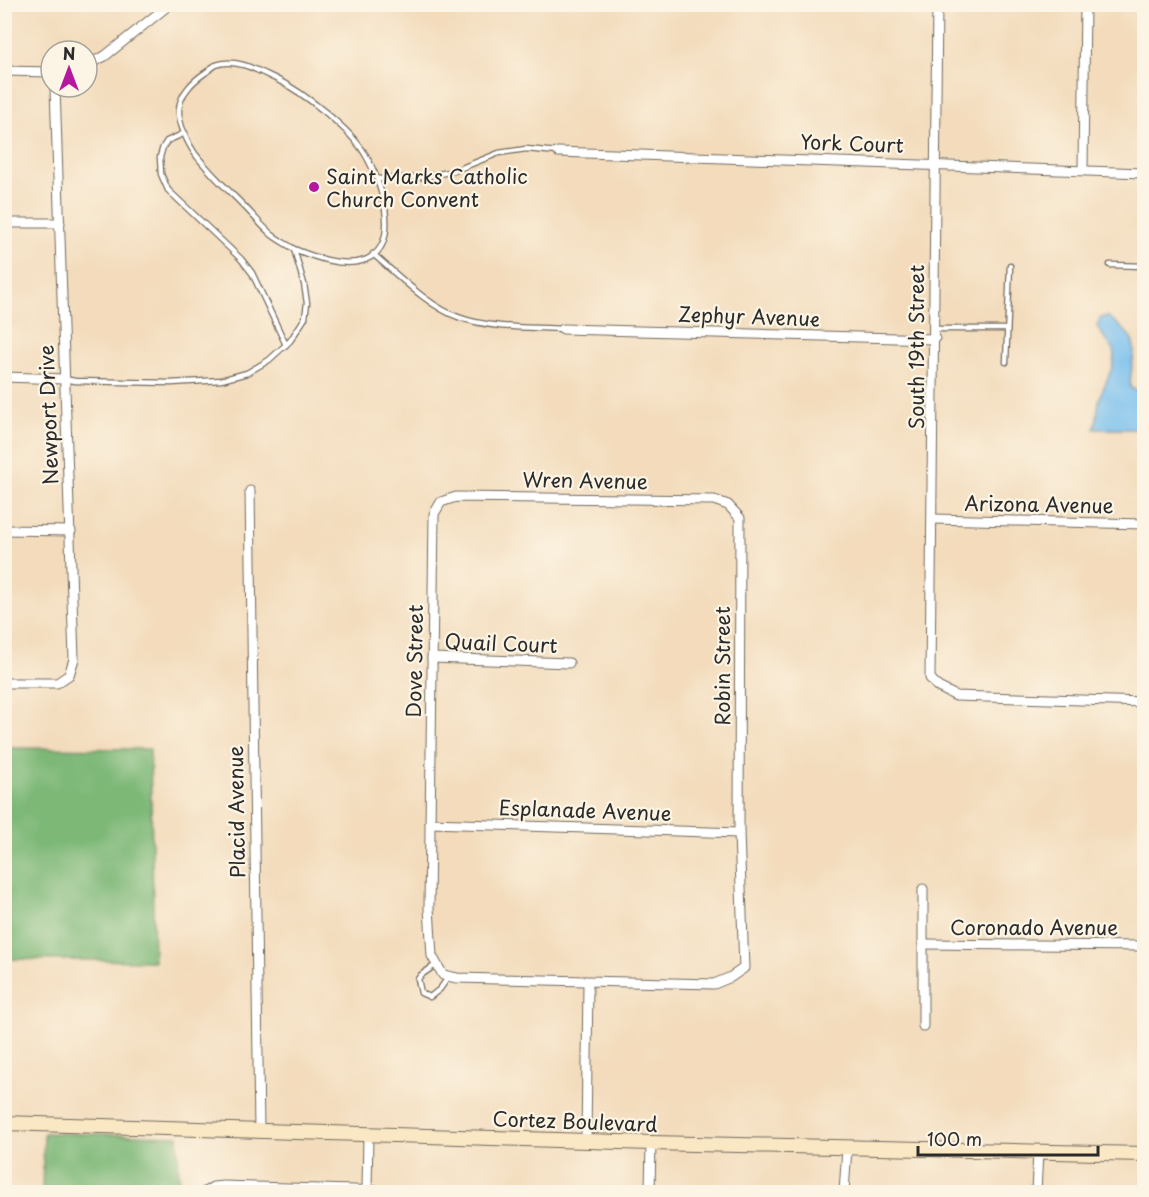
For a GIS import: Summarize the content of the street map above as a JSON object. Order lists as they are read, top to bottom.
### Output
{
  "streets": {
    "street": [
      "York Court",
      "Zephyr Avenue",
      "South 19th Street",
      "Newport Drive",
      "Wren Avenue",
      "Arizona Avenue",
      "Quail Court",
      "Dove Street",
      "Robin Street",
      "Esplanade Avenue",
      "Placid Avenue",
      "Coronado Avenue",
      "Cortez Boulevard"
    ]
  },
  "crossings": [
    ["York Court", "South 19th Street"],
    ["Zephyr Avenue", "South 19th Street"],
    ["South 19th Street", "Arizona Avenue"],
    ["Wren Avenue", "Dove Street"],
    ["Wren Avenue", "Robin Street"],
    ["Quail Court", "Dove Street"],
    ["Dove Street", "Esplanade Avenue"],
    ["Robin Street", "Esplanade Avenue"],
    ["Placid Avenue", "Cortez Boulevard"]
  ],
  "places": ["Saint Marks Catholic Church Convent"],
  "scale_bar": "100 m",
  "north": "top"
}
